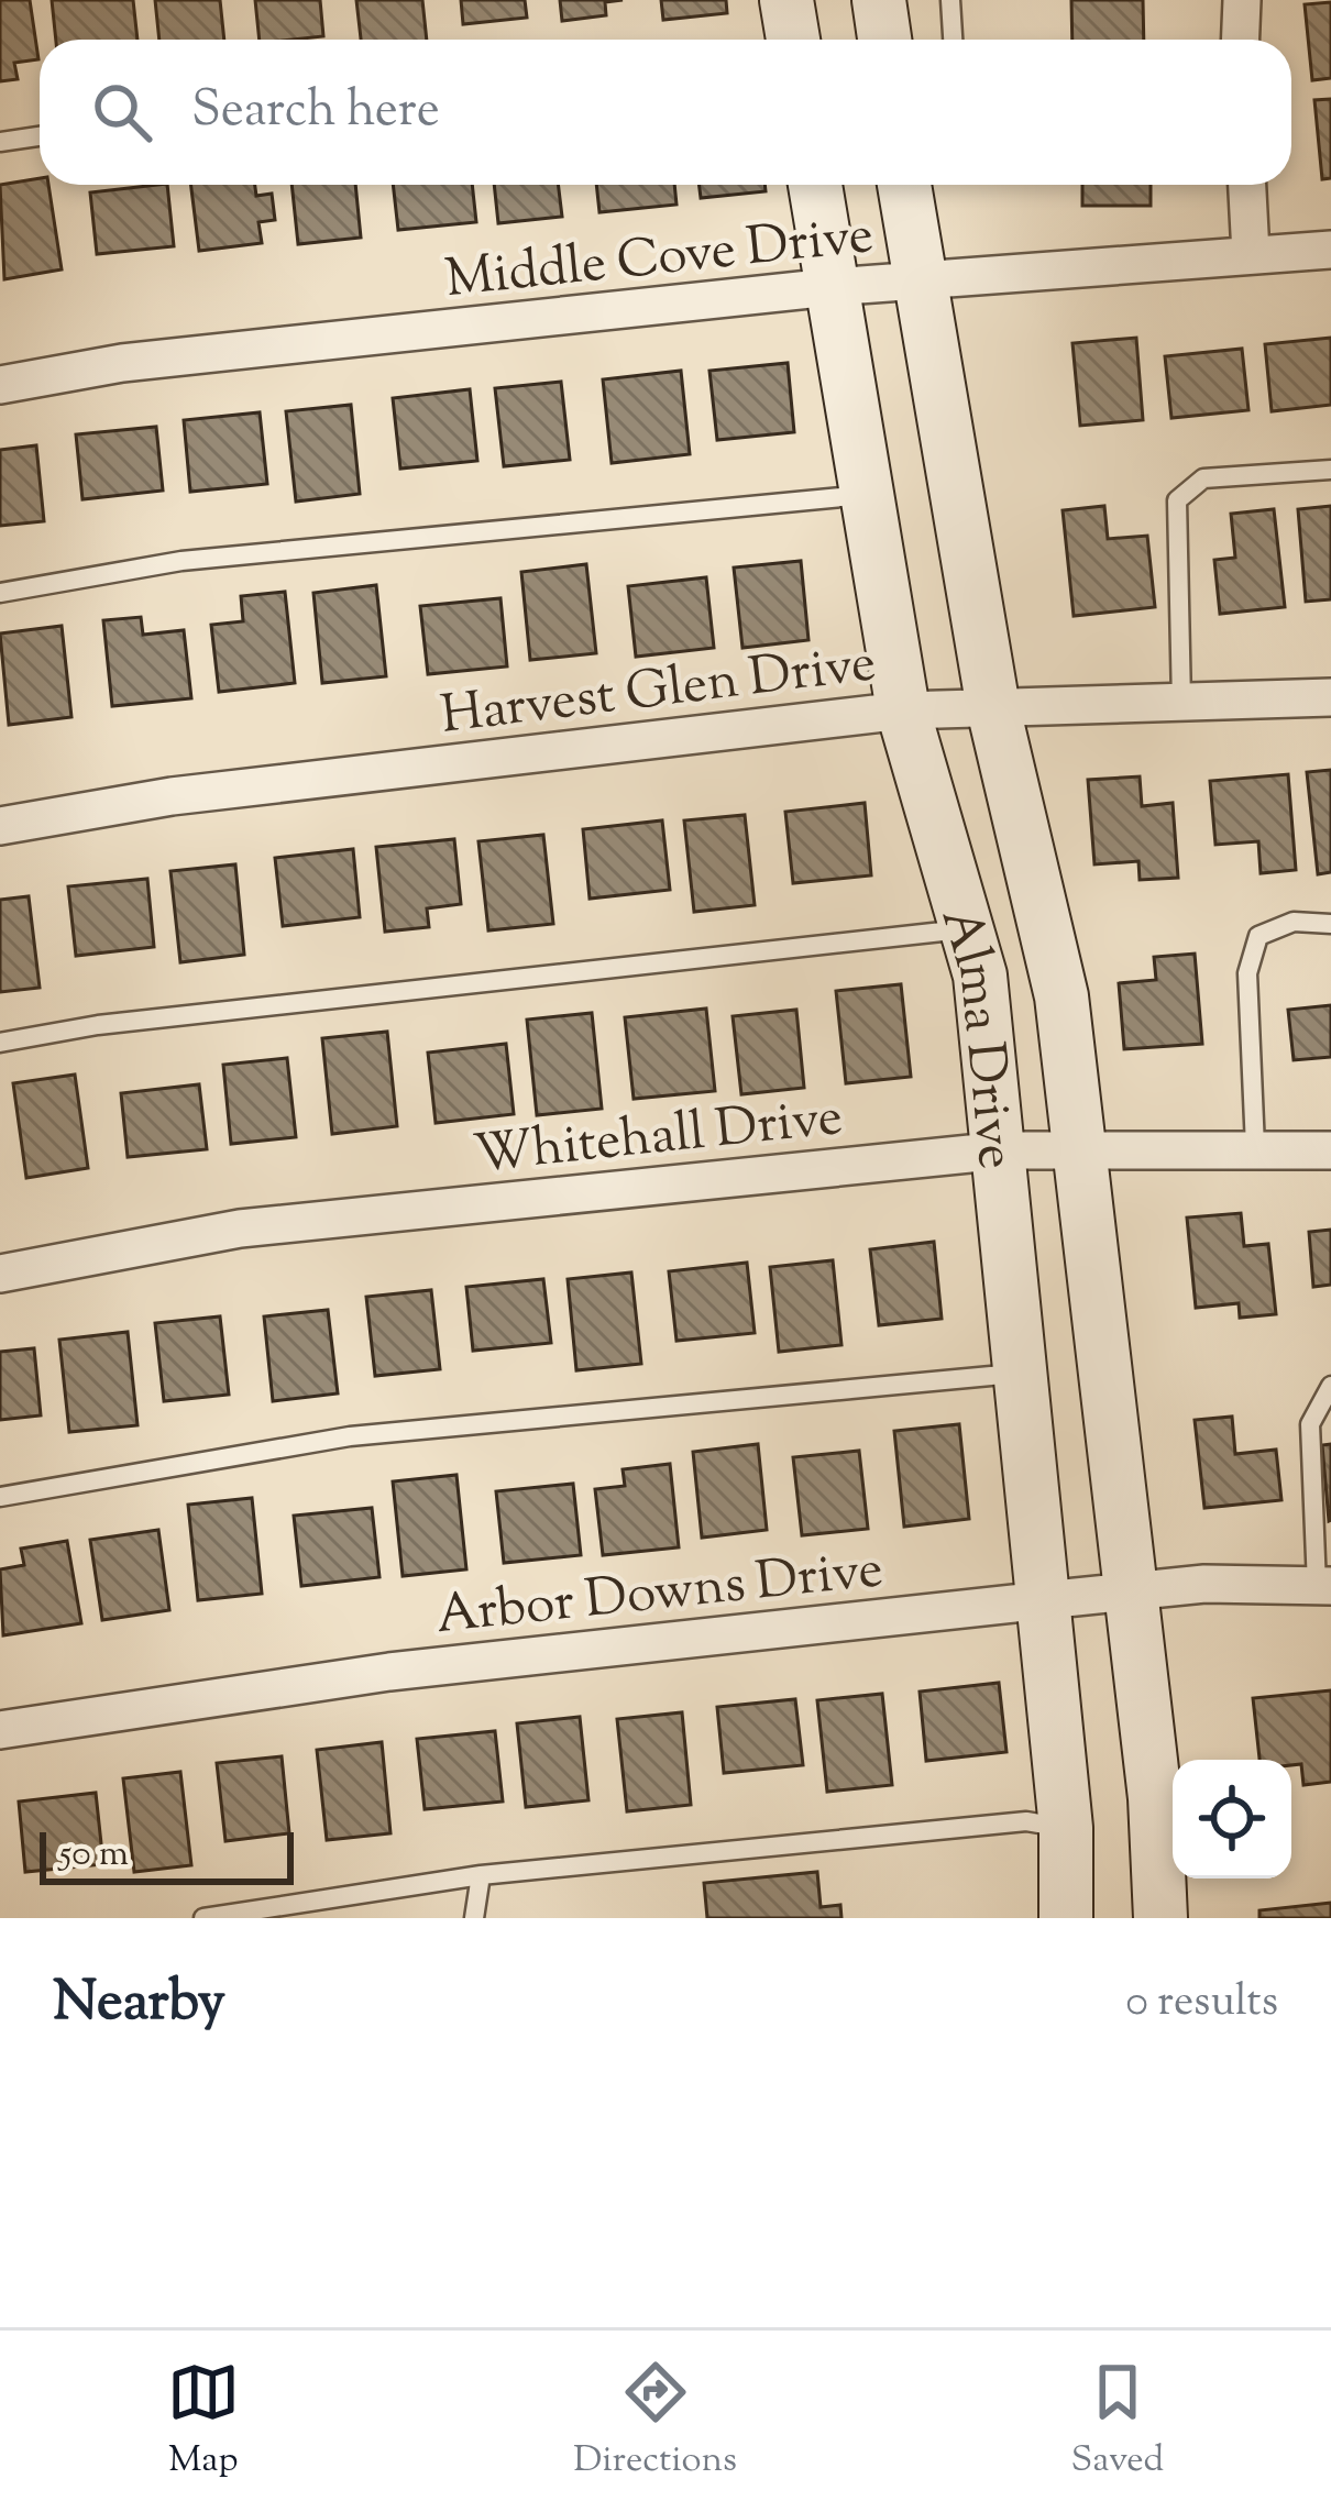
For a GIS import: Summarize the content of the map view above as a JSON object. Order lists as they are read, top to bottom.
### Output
{
  "streets": {
    "main road": ["Alma Drive"],
    "street": [
      "Middle Cove Drive",
      "Harvest Glen Drive",
      "Whitehall Drive",
      "Arbor Downs Drive"
    ]
  },
  "crossings": [
    ["Middle Cove Drive", "Alma Drive"],
    ["Harvest Glen Drive", "Alma Drive"],
    ["Alma Drive", "Whitehall Drive"],
    ["Alma Drive", "Arbor Downs Drive"]
  ],
  "scale_bar": "50 m",
  "page": {
    "search": "Search here",
    "scale": "50 m",
    "heading": ["Nearby", "0 results"],
    "nav": ["Map", "Directions", "Saved"]
  }
}
